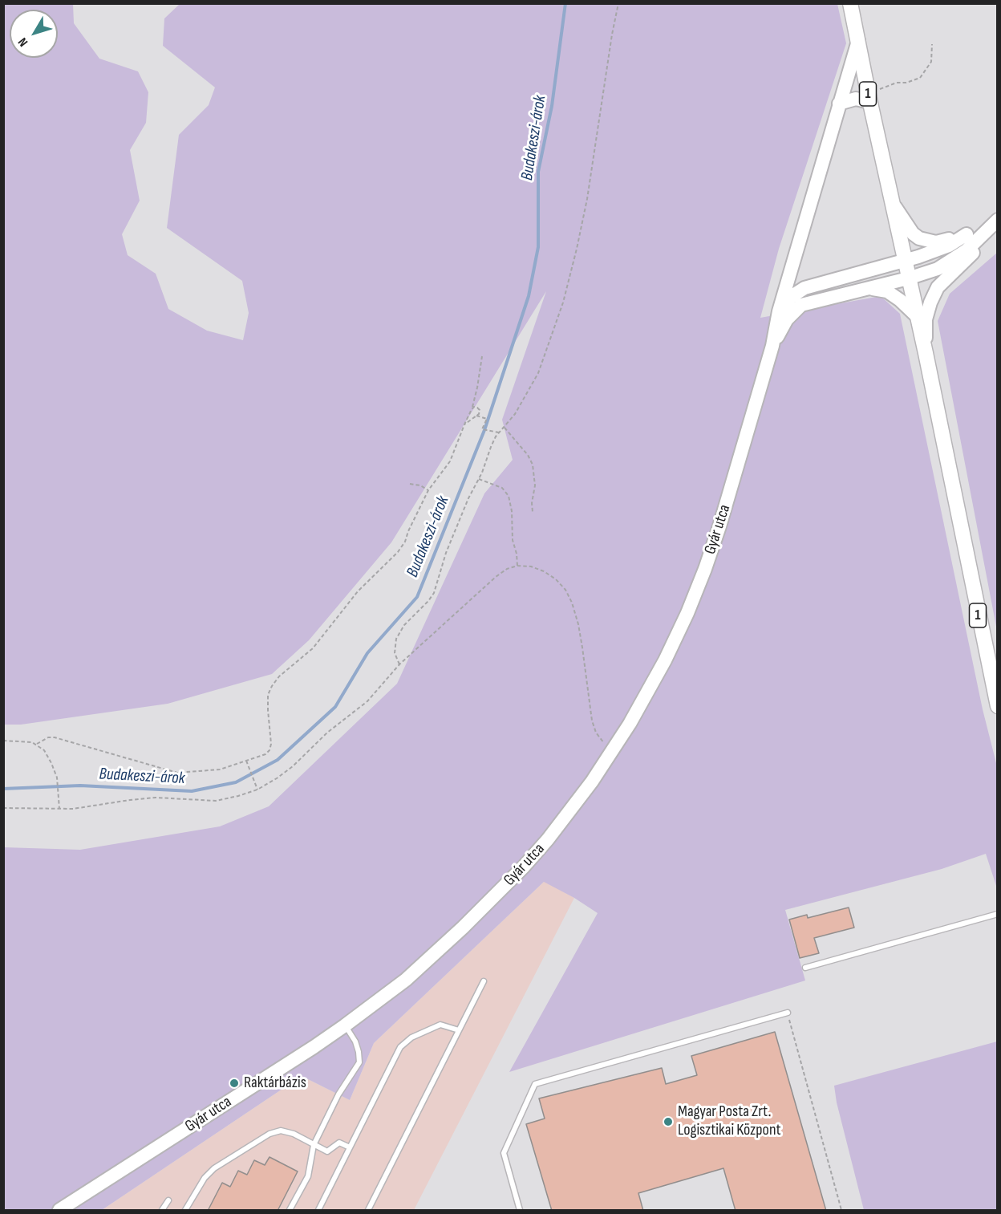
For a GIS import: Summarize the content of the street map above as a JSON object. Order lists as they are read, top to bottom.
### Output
{
  "streets": {
    "main road": ["1", "Gyár utca"]
  },
  "crossings": [
    ["1", "Gyár utca"]
  ],
  "water": ["Budakeszi-árok"],
  "places": ["Raktárbázis", "Magyar Posta Zrt. Logisztikai Központ"],
  "north": "bottom left"
}
